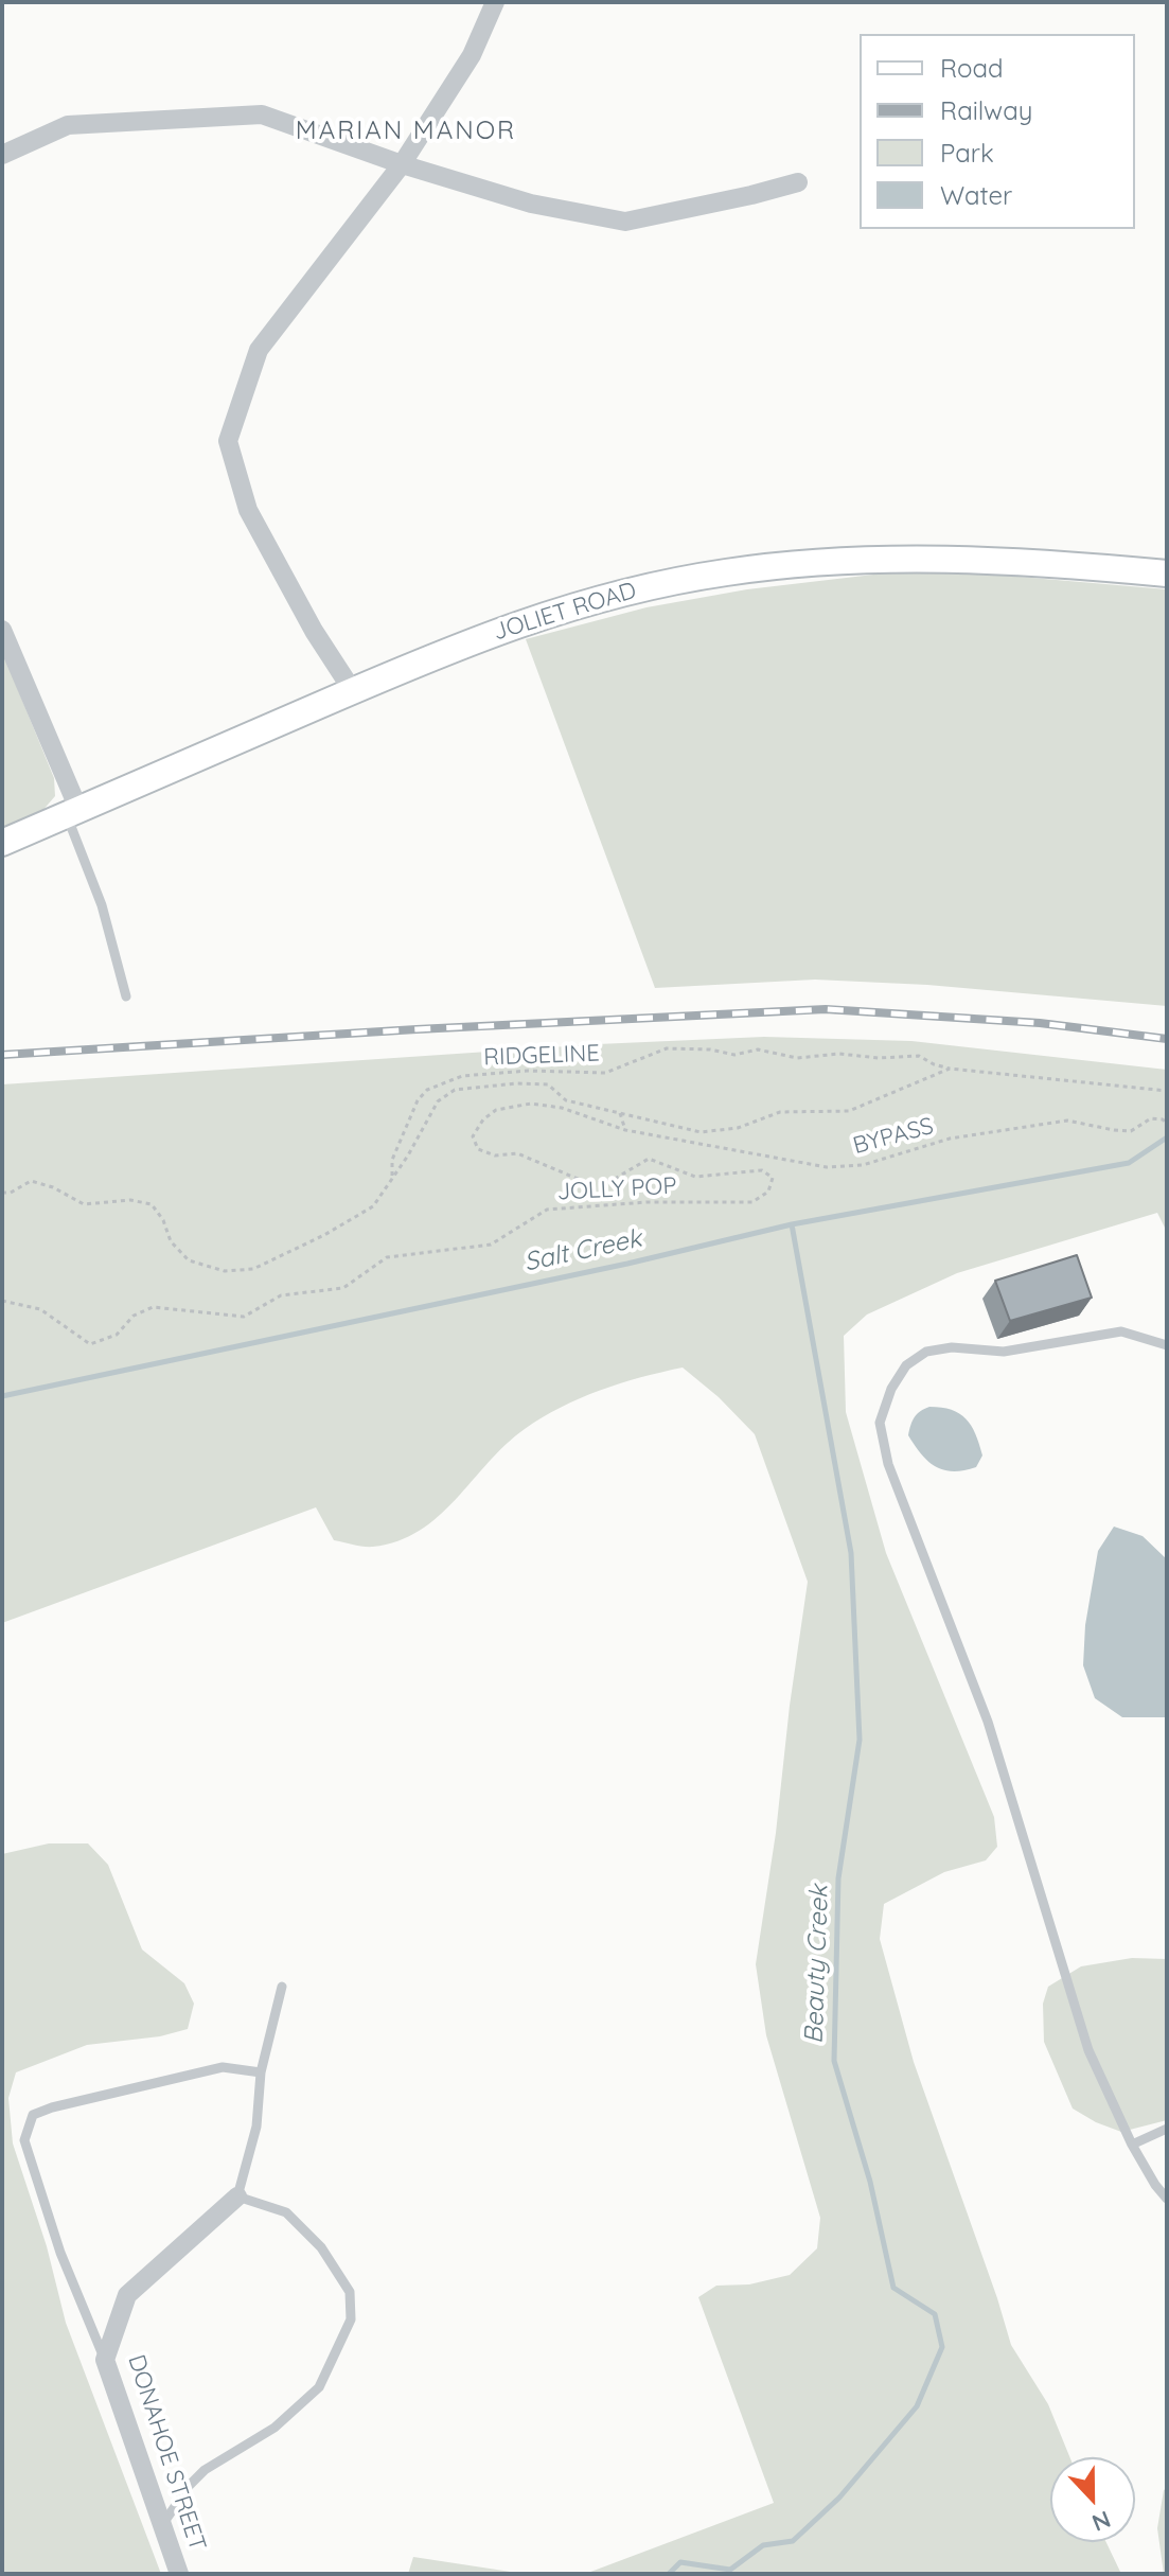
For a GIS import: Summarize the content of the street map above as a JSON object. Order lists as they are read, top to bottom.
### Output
{
  "streets": {
    "main road": ["JOLIET ROAD"],
    "street": ["DONAHOE STREET"],
    "path": ["RIDGELINE", "BYPASS", "JOLLY POP"]
  },
  "crossings": [
    ["BYPASS", "JOLLY POP"]
  ],
  "districts": ["MARIAN MANOR"],
  "water": ["Salt Creek", "Beauty Creek"],
  "legend": [
    "Road",
    "Railway",
    "Park",
    "Water"
  ],
  "north": "bottom"
}
